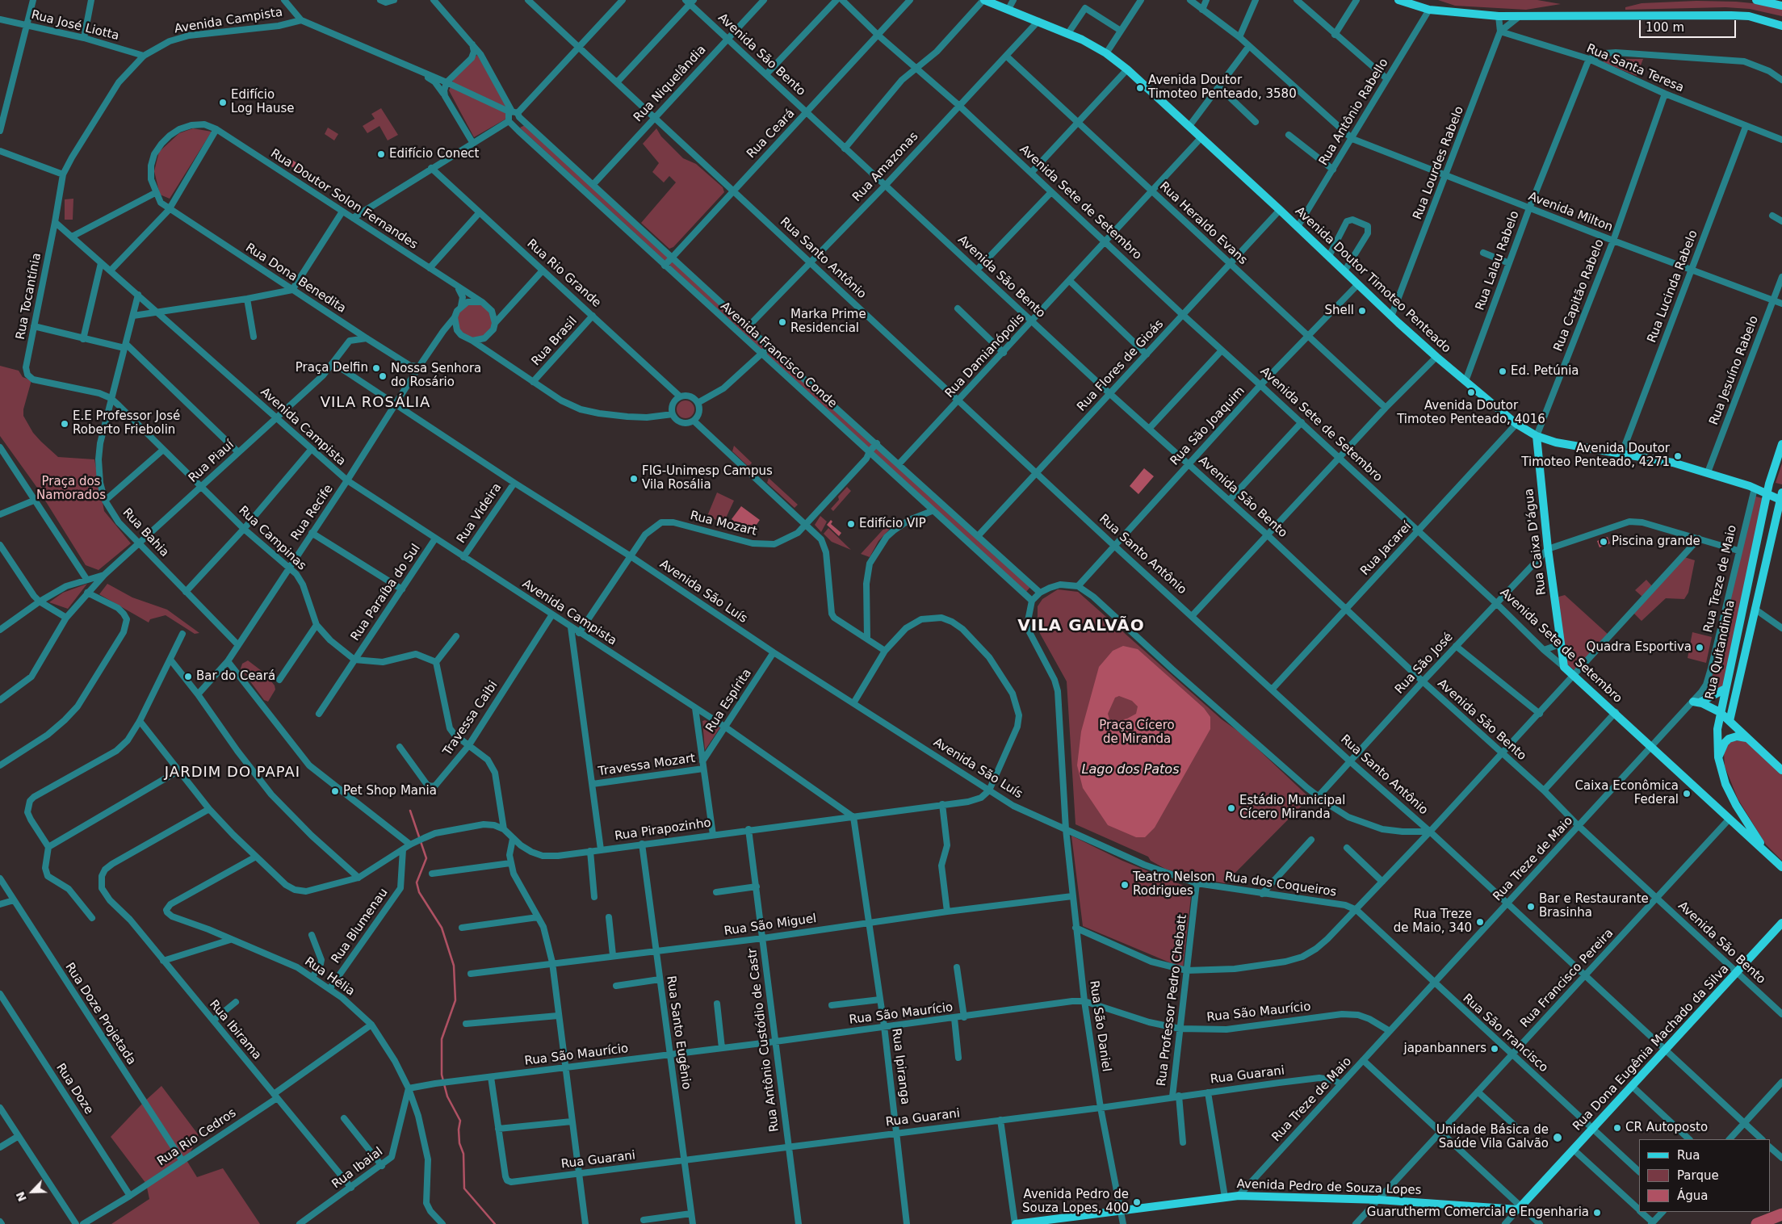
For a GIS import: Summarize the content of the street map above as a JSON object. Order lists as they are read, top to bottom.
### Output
{
  "streets": {
    "main road": [
      "Avenida Sete de Setembro",
      "Avenida Doutor Timoteo Penteado",
      "Rua Caixa D'água",
      "Rua Quitandinha",
      "Rua Dona Eugênia Machado da Silva",
      "Avenida Pedro de Souza Lopes"
    ],
    "street": [
      "Avenida Campista",
      "Rua José Liotta",
      "Avenida São Bento",
      "Rua Santa Teresa",
      "Rua Niquelândia",
      "Rua Antônio Rabello",
      "Rua Ceará",
      "Rua Lourdes Rabelo",
      "Rua Amazonas",
      "Rua Doutor Solon Fernandes",
      "Avenida Milton",
      "Rua Heraldo Evans",
      "Rua Santo Antônio",
      "Rua Lalau Rabelo",
      "Rua Rio Grande",
      "Rua Dona Benedita",
      "Rua Lucinda Rabelo",
      "Rua Capitão Rabelo",
      "Rua Tocantínia",
      "Rua Brasil",
      "Avenida Francisco Conde",
      "Rua Damianópolis",
      "Rua Flores de Gioás",
      "Rua Jesuíno Rabelo",
      "Rua São Joaquim",
      "Rua Piauí",
      "Rua Recife",
      "Rua Videira",
      "Rua Mozart",
      "Rua Bahia",
      "Rua Campinas",
      "Rua Jacareí",
      "Rua Treze de Maio",
      "Avenida São Luís",
      "Rua Paraíba do Sul",
      "Rua São José",
      "Rua Espírita",
      "Travessa Caibi",
      "Travessa Mozart",
      "Rua Pirapozinho",
      "Rua dos Coqueiros",
      "Rua São Miguel",
      "Rua Blumenau",
      "Rua Hélia",
      "Rua Francisco Pereira",
      "Rua Professor Pedro Chebatt",
      "Rua São Maurício",
      "Rua Doze Projetada",
      "Rua São Daniel",
      "Rua Ibirama",
      "Rua Santo Eugênio",
      "Rua São Francisco",
      "Rua Antônio Custódio de Castr",
      "Rua Ipiranga",
      "Rua Guarani",
      "Rua Doze",
      "Rua Rio Cedros",
      "Rua Ibaial"
    ]
  },
  "crossings": [
    ["Avenida Campista", "Rua José Liotta"],
    ["Avenida Campista", "Rua Tocantínia"],
    ["Avenida Campista", "Rua Piauí"],
    ["Avenida Campista", "Rua Recife"],
    ["Avenida Campista", "Rua Videira"],
    ["Avenida Campista", "Rua Mozart"],
    ["Avenida Campista", "Rua Bahia"],
    ["Avenida Campista", "Rua Paraíba do Sul"],
    ["Avenida Campista", "Rua Espírita"],
    ["Avenida Campista", "Travessa Caibi"],
    ["Avenida Campista", "Rua Pirapozinho"],
    ["Avenida Campista", "Rua Ipiranga"],
    ["Avenida São Bento", "Rua Niquelândia"],
    ["Avenida São Bento", "Rua Ceará"],
    ["Avenida São Bento", "Rua Amazonas"],
    ["Avenida São Bento", "Rua Damianópolis"],
    ["Avenida São Bento", "Rua Flores de Gioás"],
    ["Avenida São Bento", "Rua São Joaquim"],
    ["Avenida São Bento", "Rua Jacareí"],
    ["Avenida São Bento", "Rua Treze de Maio"],
    ["Avenida São Bento", "Rua São José"],
    ["Avenida São Bento", "Rua Francisco Pereira"],
    ["Avenida São Bento", "Rua Dona Eugênia Machado da Silva"],
    ["Rua Santa Teresa", "Rua Lourdes Rabelo"],
    ["Rua Santa Teresa", "Rua Lalau Rabelo"],
    ["Rua Santa Teresa", "Rua Lucinda Rabelo"],
    ["Rua Santa Teresa", "Rua Capitão Rabelo"],
    ["Rua Niquelândia", "Rua Santo Antônio"],
    ["Rua Niquelândia", "Avenida Francisco Conde"],
    ["Rua Antônio Rabello", "Avenida Milton"],
    ["Rua Antônio Rabello", "Avenida Doutor Timoteo Penteado"],
    ["Rua Ceará", "Avenida Sete de Setembro"],
    ["Rua Ceará", "Rua Santo Antônio"],
    ["Rua Ceará", "Avenida Francisco Conde"],
    ["Rua Lourdes Rabelo", "Avenida Milton"],
    ["Rua Lourdes Rabelo", "Avenida Doutor Timoteo Penteado"],
    ["Rua Amazonas", "Avenida Sete de Setembro"],
    ["Rua Amazonas", "Rua Heraldo Evans"],
    ["Rua Amazonas", "Rua Santo Antônio"],
    ["Rua Amazonas", "Avenida Doutor Timoteo Penteado"],
    ["Rua Amazonas", "Avenida Francisco Conde"],
    ["Rua Doutor Solon Fernandes", "Rua Recife"],
    ["Avenida Sete de Setembro", "Rua Damianópolis"],
    ["Avenida Sete de Setembro", "Rua Flores de Gioás"],
    ["Avenida Sete de Setembro", "Rua São Joaquim"],
    ["Avenida Sete de Setembro", "Rua Caixa D'água"],
    ["Avenida Sete de Setembro", "Rua Jacareí"],
    ["Avenida Sete de Setembro", "Rua Treze de Maio"],
    ["Avenida Sete de Setembro", "Rua Quitandinha"],
    ["Avenida Sete de Setembro", "Rua São José"],
    ["Avenida Sete de Setembro", "Rua Francisco Pereira"],
    ["Avenida Milton", "Rua Lalau Rabelo"],
    ["Avenida Milton", "Rua Lucinda Rabelo"],
    ["Avenida Milton", "Rua Capitão Rabelo"],
    ["Avenida Milton", "Rua Jesuíno Rabelo"],
    ["Rua Heraldo Evans", "Rua Damianópolis"],
    ["Rua Heraldo Evans", "Rua Flores de Gioás"],
    ["Rua Heraldo Evans", "Rua São Joaquim"],
    ["Rua Santo Antônio", "Rua Damianópolis"],
    ["Rua Santo Antônio", "Rua Flores de Gioás"],
    ["Rua Santo Antônio", "Rua São Joaquim"],
    ["Rua Santo Antônio", "Rua Jacareí"],
    ["Rua Santo Antônio", "Rua Treze de Maio"],
    ["Rua Santo Antônio", "Rua São José"],
    ["Rua Santo Antônio", "Rua Francisco Pereira"],
    ["Rua Santo Antônio", "Rua Dona Eugênia Machado da Silva"],
    ["Rua Lalau Rabelo", "Avenida Doutor Timoteo Penteado"],
    ["Rua Rio Grande", "Rua Brasil"],
    ["Rua Dona Benedita", "Rua Recife"],
    ["Avenida Doutor Timoteo Penteado", "Rua Lucinda Rabelo"],
    ["Avenida Doutor Timoteo Penteado", "Rua Capitão Rabelo"],
    ["Avenida Doutor Timoteo Penteado", "Rua Damianópolis"],
    ["Avenida Doutor Timoteo Penteado", "Rua Flores de Gioás"],
    ["Avenida Doutor Timoteo Penteado", "Rua Jesuíno Rabelo"],
    ["Avenida Doutor Timoteo Penteado", "Rua São Joaquim"],
    ["Avenida Doutor Timoteo Penteado", "Rua Caixa D'água"],
    ["Avenida Doutor Timoteo Penteado", "Rua Jacareí"],
    ["Avenida Doutor Timoteo Penteado", "Rua Treze de Maio"],
    ["Avenida Doutor Timoteo Penteado", "Rua Quitandinha"],
    ["Rua Capitão Rabelo", "Rua Caixa D'água"],
    ["Rua Tocantínia", "Rua Campinas"],
    ["Avenida Francisco Conde", "Rua Damianópolis"],
    ["Avenida Francisco Conde", "Rua Flores de Gioás"],
    ["Avenida Francisco Conde", "Rua Mozart"],
    ["Avenida Francisco Conde", "Rua São Daniel"],
    ["Rua Piauí", "Rua Bahia"],
    ["Rua Piauí", "Rua Campinas"],
    ["Rua Piauí", "Avenida São Luís"],
    ["Rua Recife", "Rua Bahia"],
    ["Rua Recife", "Rua Campinas"],
    ["Rua Recife", "Avenida São Luís"],
    ["Rua Videira", "Avenida São Luís"],
    ["Rua Mozart", "Avenida São Luís"],
    ["Rua Bahia", "Rua Campinas"],
    ["Rua Campinas", "Rua Paraíba do Sul"],
    ["Rua Caixa D'água", "Rua São José"],
    ["Rua Treze de Maio", "Rua São Maurício"],
    ["Rua Treze de Maio", "Rua São Francisco"],
    ["Rua Treze de Maio", "Rua Guarani"],
    ["Rua Treze de Maio", "Avenida Pedro de Souza Lopes"],
    ["Avenida São Luís", "Rua Espírita"],
    ["Avenida São Luís", "Rua Pirapozinho"],
    ["Avenida São Luís", "Rua dos Coqueiros"],
    ["Avenida São Luís", "Rua São Daniel"],
    ["Rua Pirapozinho", "Rua Santo Eugênio"],
    ["Rua Pirapozinho", "Rua Antônio Custódio de Castr"],
    ["Rua Pirapozinho", "Rua Ipiranga"],
    ["Rua dos Coqueiros", "Rua Professor Pedro Chebatt"],
    ["Rua dos Coqueiros", "Rua São Daniel"],
    ["Rua dos Coqueiros", "Rua São Francisco"],
    ["Rua São Miguel", "Rua São Daniel"],
    ["Rua São Miguel", "Rua Santo Eugênio"],
    ["Rua São Miguel", "Rua Antônio Custódio de Castr"],
    ["Rua São Miguel", "Rua Ipiranga"],
    ["Rua Blumenau", "Rua Hélia"],
    ["Rua Hélia", "Rua São Maurício"],
    ["Rua Hélia", "Rua Rio Cedros"],
    ["Rua Hélia", "Rua Ibaial"],
    ["Rua Francisco Pereira", "Rua São Francisco"],
    ["Rua Francisco Pereira", "Avenida Pedro de Souza Lopes"],
    ["Rua Professor Pedro Chebatt", "Rua São Maurício"],
    ["Rua Professor Pedro Chebatt", "Rua Guarani"],
    ["Rua São Maurício", "Rua São Daniel"],
    ["Rua São Maurício", "Rua Santo Eugênio"],
    ["Rua São Maurício", "Rua Antônio Custódio de Castr"],
    ["Rua São Maurício", "Rua Ipiranga"],
    ["Rua São Maurício", "Rua Ibaial"],
    ["Rua Doze Projetada", "Rua Rio Cedros"],
    ["Rua São Daniel", "Rua Guarani"],
    ["Rua São Daniel", "Avenida Pedro de Souza Lopes"],
    ["Rua Ibirama", "Rua Rio Cedros"],
    ["Rua Ibirama", "Rua Ibaial"],
    ["Rua Santo Eugênio", "Rua Guarani"],
    ["Rua São Francisco", "Rua Dona Eugênia Machado da Silva"],
    ["Rua Antônio Custódio de Castr", "Rua Guarani"],
    ["Rua Dona Eugênia Machado da Silva", "Avenida Pedro de Souza Lopes"],
    ["Rua Ipiranga", "Rua Guarani"],
    ["Rua Doze", "Rua Rio Cedros"]
  ],
  "districts": ["VILA ROSÁLIA", "VILA GALVÃO", "JARDIM DO PAPAI"],
  "water": ["Lago dos Patos"],
  "parks": ["Praça dos Namorados", "Praça Cícero de Miranda"],
  "places": [
    "Avenida Doutor Timoteo Penteado, 3580",
    "Edifício Log Hause",
    "Edifício Conect",
    "Shell",
    "Marka Prime Residencial",
    "Praça Delfin",
    "Ed. Petúnia",
    "Nossa Senhora do Rosário",
    "Avenida Doutor Timoteo Penteado, 4016",
    "E.E Professor José Roberto Friebolin",
    "Avenida Doutor Timoteo Penteado, 4271",
    "FIG-Unimesp Campus Vila Rosália",
    "Edifício VIP",
    "Piscina grande",
    "Quadra Esportiva",
    "Bar do Ceará",
    "Pet Shop Mania",
    "Caixa Econômica Federal",
    "Estádio Municipal Cícero Miranda",
    "Teatro Nelson Rodrigues",
    "Bar e Restaurante Brasinha",
    "Rua Treze de Maio, 340",
    "japanbanners",
    "CR Autoposto",
    "Unidade Básica de Saúde Vila Galvão",
    "Avenida Pedro de Souza Lopes, 400",
    "Guarutherm Comercial e Engenharia"
  ],
  "legend": ["Rua", "Parque", "Água"],
  "scale_bar": "100 m",
  "north": "bottom left"
}
